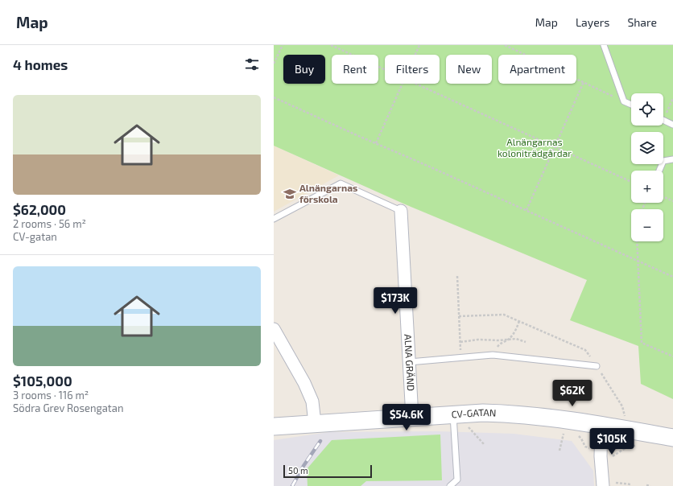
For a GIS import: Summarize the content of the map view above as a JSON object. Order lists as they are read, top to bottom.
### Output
{
  "streets": {
    "street": ["ALNA GRÄND", "CV-GATAN"]
  },
  "crossings": [
    ["ALNA GRÄND", "CV-GATAN"]
  ],
  "parks": ["Alnängarnas koloniträdgårdar"],
  "places": {
    "school or university": ["Alnängarnas förskola"]
  },
  "scale_bar": "50 m",
  "page": {
    "header": "Map",
    "nav": ["Map", "Layers", "Share"],
    "heading": "4 homes",
    "chip": [
      "Buy",
      "Rent",
      "Filters",
      "New",
      "Apartment"
    ],
    "list": [
      {
        "name": "$62,000",
        "note": "2 rooms · 56 m² · CV-gatan"
      },
      {
        "name": "$105,000",
        "note": "3 rooms · 116 m² · Södra Grev Rosengatan"
      }
    ],
    "map_buttons": ["+", "−"],
    "price": [
      "$173K",
      "$62K",
      "$54.6K",
      "$105K"
    ],
    "scale": "50 m"
  }
}
